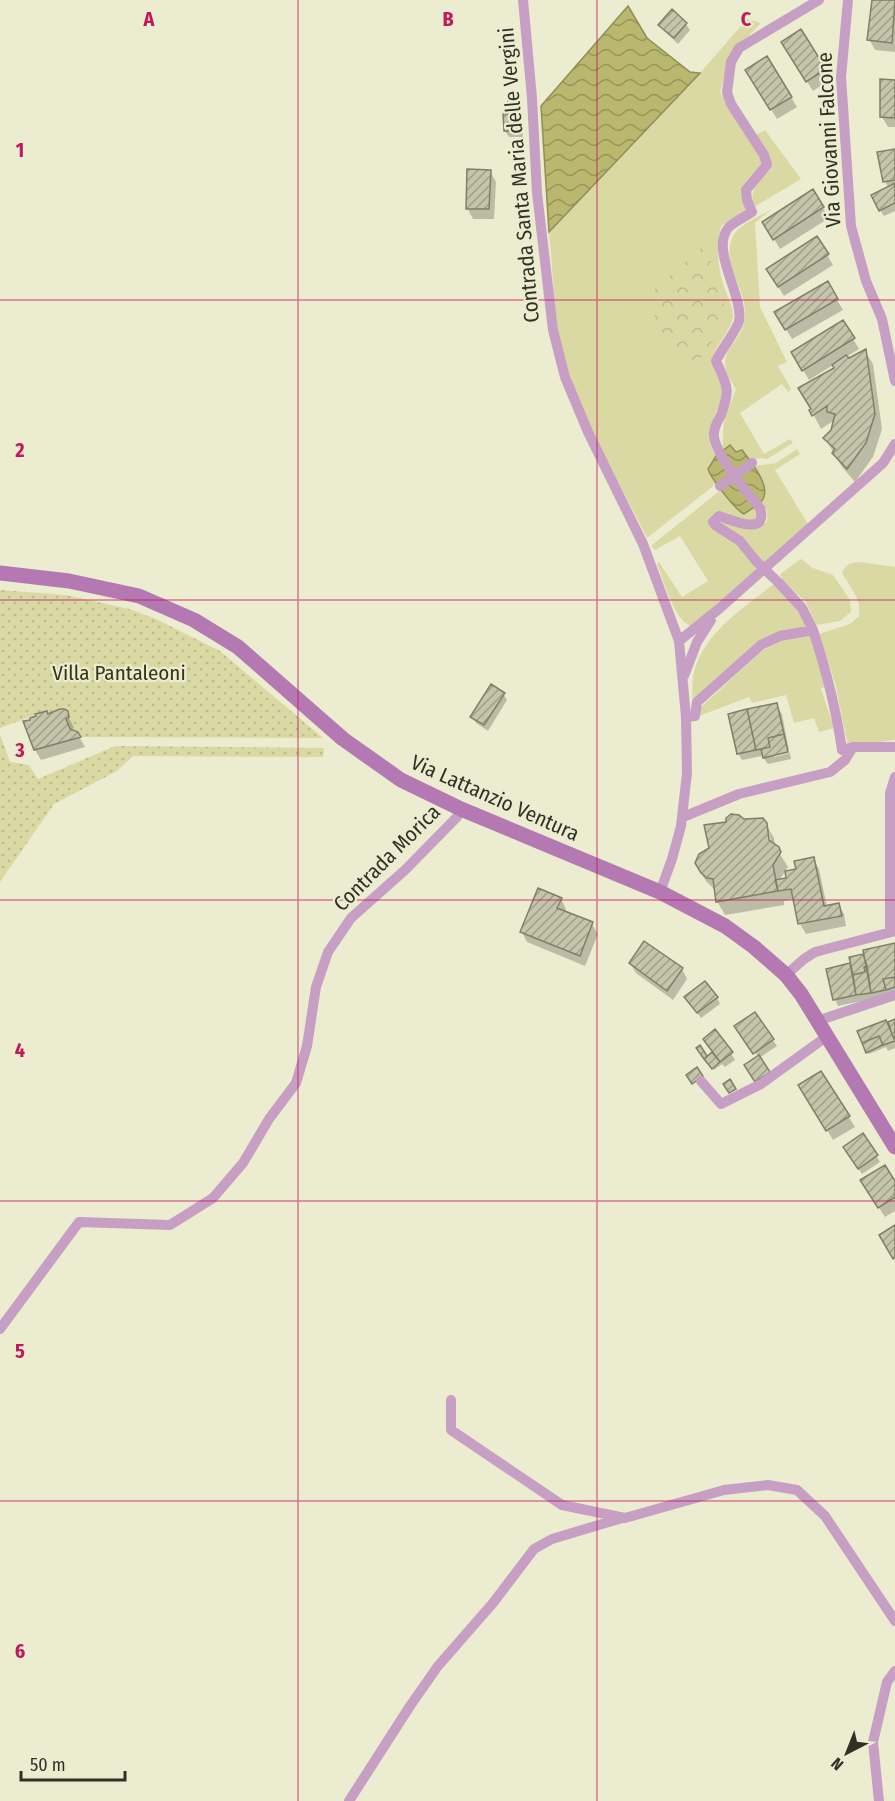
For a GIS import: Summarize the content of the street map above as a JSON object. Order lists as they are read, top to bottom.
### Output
{
  "streets": {
    "main road": ["Via Lattanzio Ventura"],
    "street": ["Via Giovanni Falcone", "Contrada Santa Maria delle Vergini", "Contrada Morica"]
  },
  "crossings": [
    ["Contrada Santa Maria delle Vergini", "Via Lattanzio Ventura"],
    ["Via Lattanzio Ventura", "Contrada Morica"]
  ],
  "parks": ["Villa Pantaleoni"],
  "scale_bar": "50 m",
  "north": "bottom left",
  "grid": {
    "columns": ["A", "B", "C"],
    "rows": [
      "1",
      "2",
      "3",
      "4",
      "5",
      "6"
    ]
  }
}
